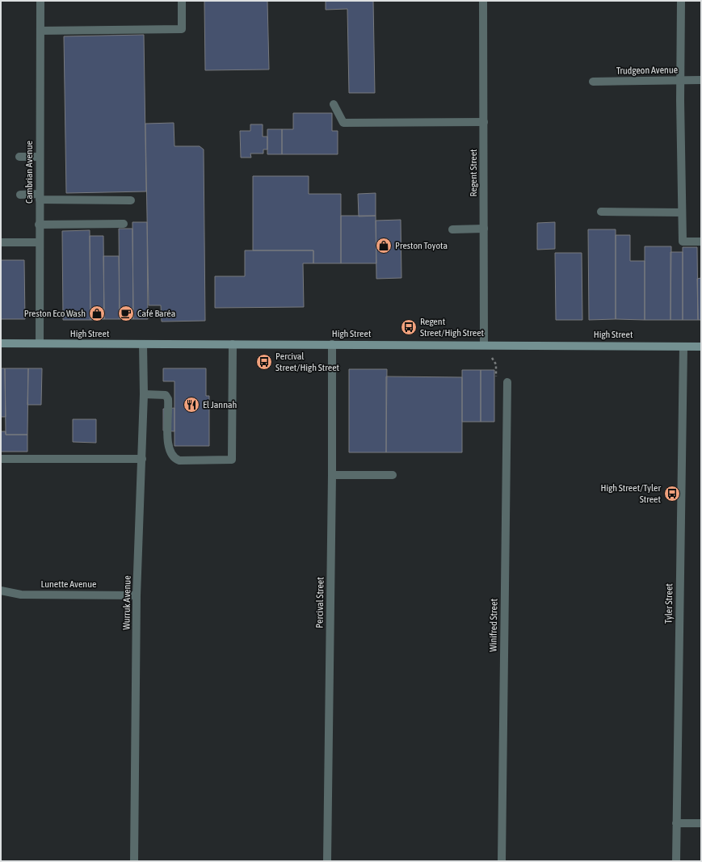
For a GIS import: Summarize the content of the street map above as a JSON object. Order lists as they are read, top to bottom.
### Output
{
  "streets": {
    "main road": ["High Street"],
    "street": [
      "Trudgeon Avenue",
      "Cambrian Avenue",
      "Regent Street",
      "Lunette Avenue",
      "Wurruk Avenue",
      "Percival Street",
      "Tyler Street",
      "Winifred Street"
    ]
  },
  "crossings": [
    ["Cambrian Avenue", "High Street"],
    ["Regent Street", "High Street"],
    ["High Street", "Wurruk Avenue"],
    ["High Street", "Percival Street"],
    ["High Street", "Tyler Street"],
    ["Lunette Avenue", "Wurruk Avenue"]
  ],
  "places": {
    "shop": ["Preston Toyota", "Preston Eco Wash"],
    "cafe": ["Café Baréa"],
    "bus stop": ["Regent Street/High Street", "Percival Street/High Street", "High Street/Tyler Street"],
    "restaurant": ["El Jannah"]
  }
}
